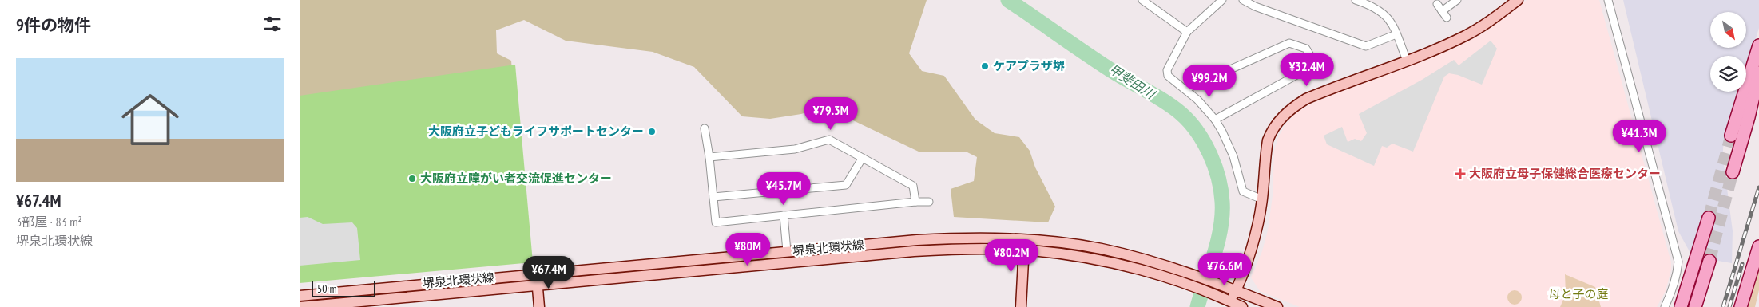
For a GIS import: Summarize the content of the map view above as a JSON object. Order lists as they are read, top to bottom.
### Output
{
  "streets": {
    "main road": ["堺泉北環状線"]
  },
  "water": ["甲斐田川"],
  "parks": ["母と子の庭"],
  "places": {
    "other": ["ケアプラザ堺", "大阪府立子どもライフサポートセンター", "大阪府立障がい者交流促進センター"],
    "health": ["大阪府立母子保健総合医療センター"]
  },
  "scale_bar": "50 m",
  "north": "bottom right",
  "page": {
    "heading": "9件の物件",
    "list": [
      {
        "name": "¥67.4M",
        "note": "3部屋 · 83 m² · 堺泉北環状線"
      }
    ],
    "price": [
      "¥32.4M",
      "¥99.2M",
      "¥79.3M",
      "¥41.3M",
      "¥45.7M",
      "¥80M",
      "¥80.2M",
      "¥76.6M",
      "¥67.4M"
    ],
    "scale": "50 m"
  }
}
